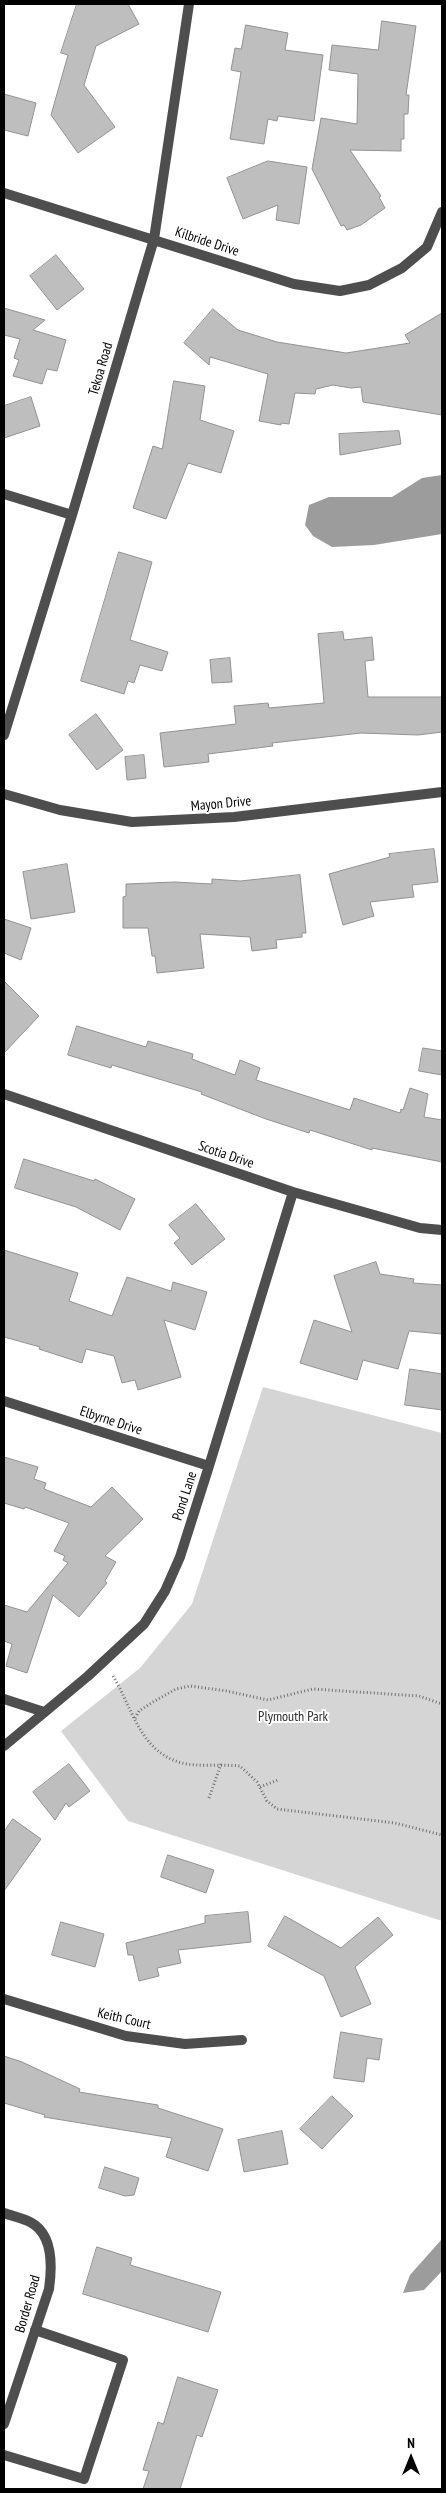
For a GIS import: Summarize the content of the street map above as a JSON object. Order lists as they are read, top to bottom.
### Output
{
  "streets": {
    "street": [
      "Kilbride Drive",
      "Tekoa Road",
      "Mayon Drive",
      "Scotia Drive",
      "Elbyrne Drive",
      "Pond Lane",
      "Keith Court",
      "Border Road"
    ]
  },
  "crossings": [
    ["Kilbride Drive", "Tekoa Road"],
    ["Scotia Drive", "Pond Lane"],
    ["Elbyrne Drive", "Pond Lane"]
  ],
  "parks": ["Plymouth Park"],
  "north": "top"
}
